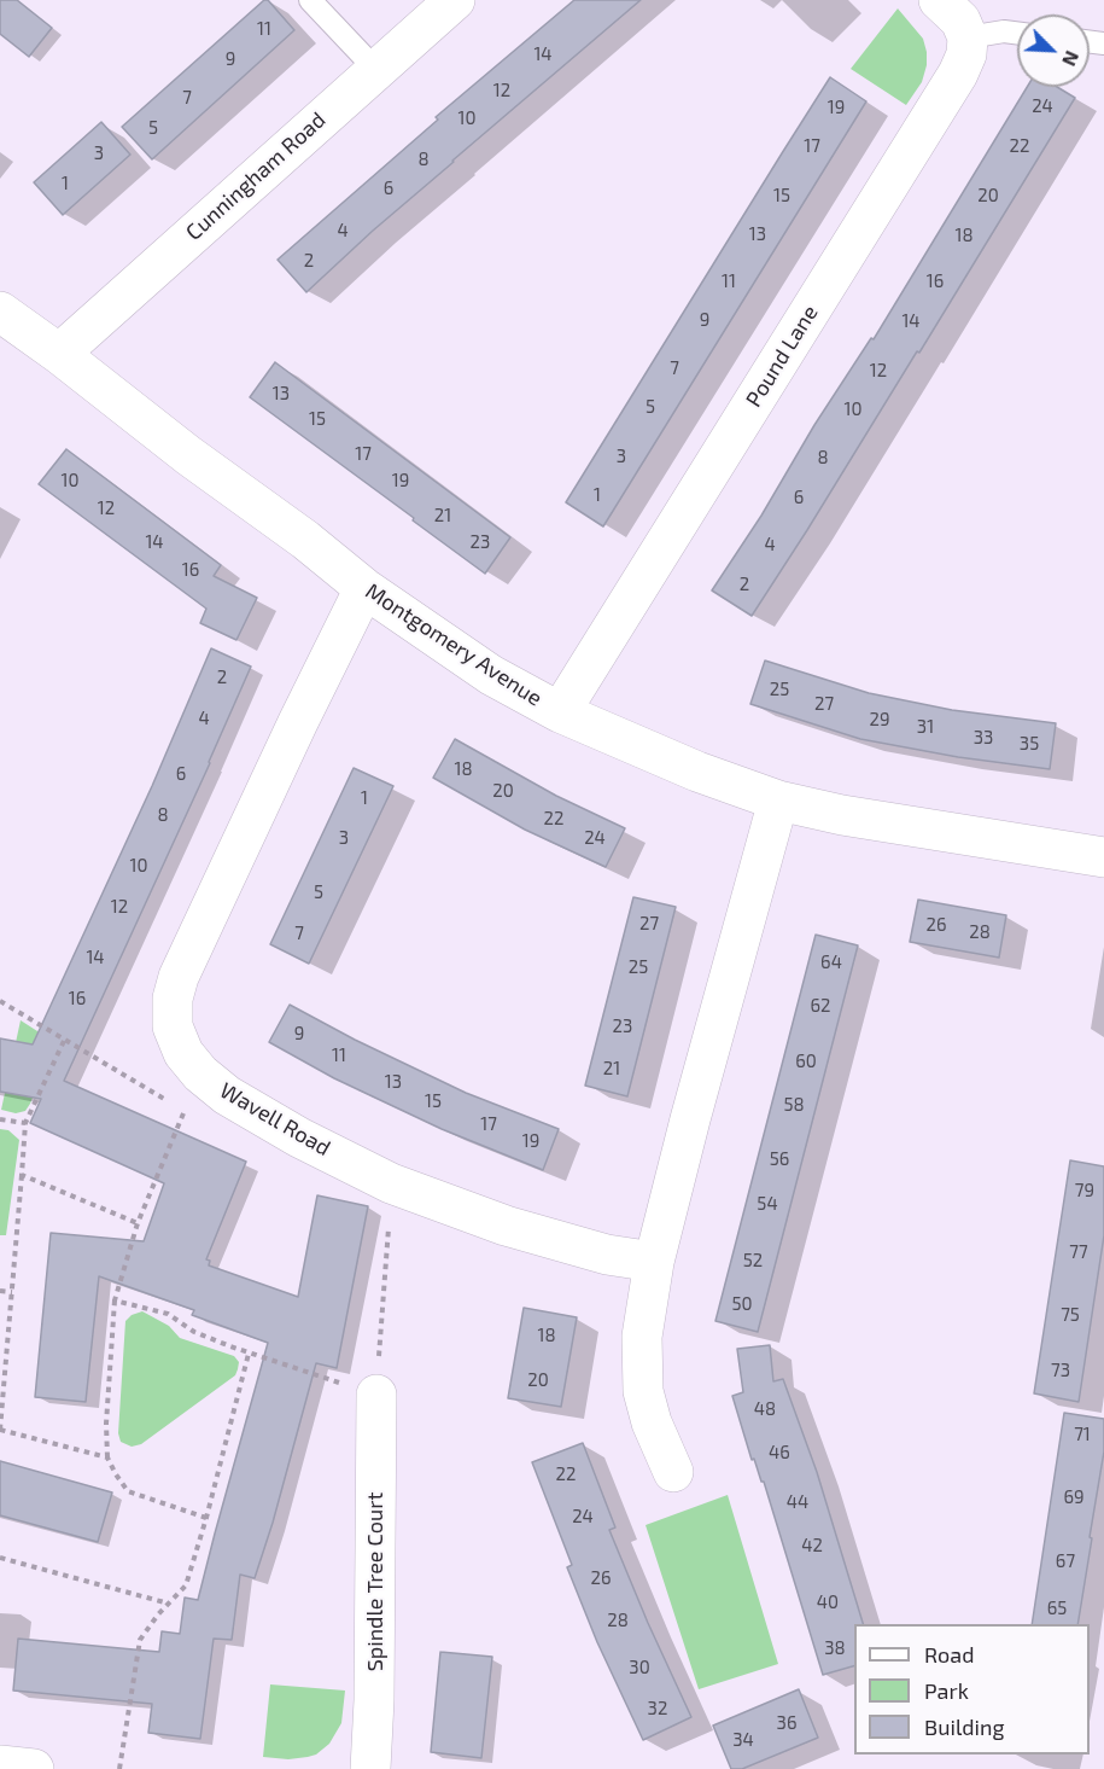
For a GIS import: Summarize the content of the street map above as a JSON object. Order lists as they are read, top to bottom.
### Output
{
  "streets": {
    "street": [
      "Cunningham Road",
      "Pound Lane",
      "Montgomery Avenue",
      "Wavell Road",
      "Spindle Tree Court"
    ]
  },
  "crossings": [
    ["Cunningham Road", "Montgomery Avenue"],
    ["Pound Lane", "Montgomery Avenue"],
    ["Montgomery Avenue", "Wavell Road"]
  ],
  "house_numbers": [
    "11",
    "14",
    "9",
    "12",
    "7",
    "24",
    "19",
    "10",
    "5",
    "17",
    "22",
    "3",
    "8",
    "1",
    "6",
    "15",
    "20",
    "4",
    "13",
    "18",
    "2",
    "11",
    "16",
    "9",
    "14",
    "7",
    "12",
    "13",
    "5",
    "10",
    "15",
    "17",
    "3",
    "8",
    "10",
    "19",
    "1",
    "6",
    "12",
    "21",
    "14",
    "23",
    "4",
    "16",
    "2",
    "2",
    "25",
    "27",
    "4",
    "29",
    "31",
    "33",
    "35",
    "18",
    "6",
    "20",
    "1",
    "8",
    "22",
    "3",
    "24",
    "10",
    "5",
    "12",
    "27",
    "26",
    "28",
    "7",
    "14",
    "64",
    "25",
    "16",
    "62",
    "23",
    "9",
    "11",
    "60",
    "21",
    "13",
    "15",
    "58",
    "17",
    "19",
    "56",
    "79",
    "54",
    "77",
    "52",
    "50",
    "75",
    "18",
    "73",
    "20",
    "48",
    "71",
    "46",
    "22",
    "69",
    "44",
    "24",
    "42",
    "67",
    "26",
    "40",
    "65",
    "28",
    "38",
    "30",
    "32",
    "36",
    "34"
  ],
  "legend": ["Road", "Park", "Building"],
  "north": "bottom right"
}
